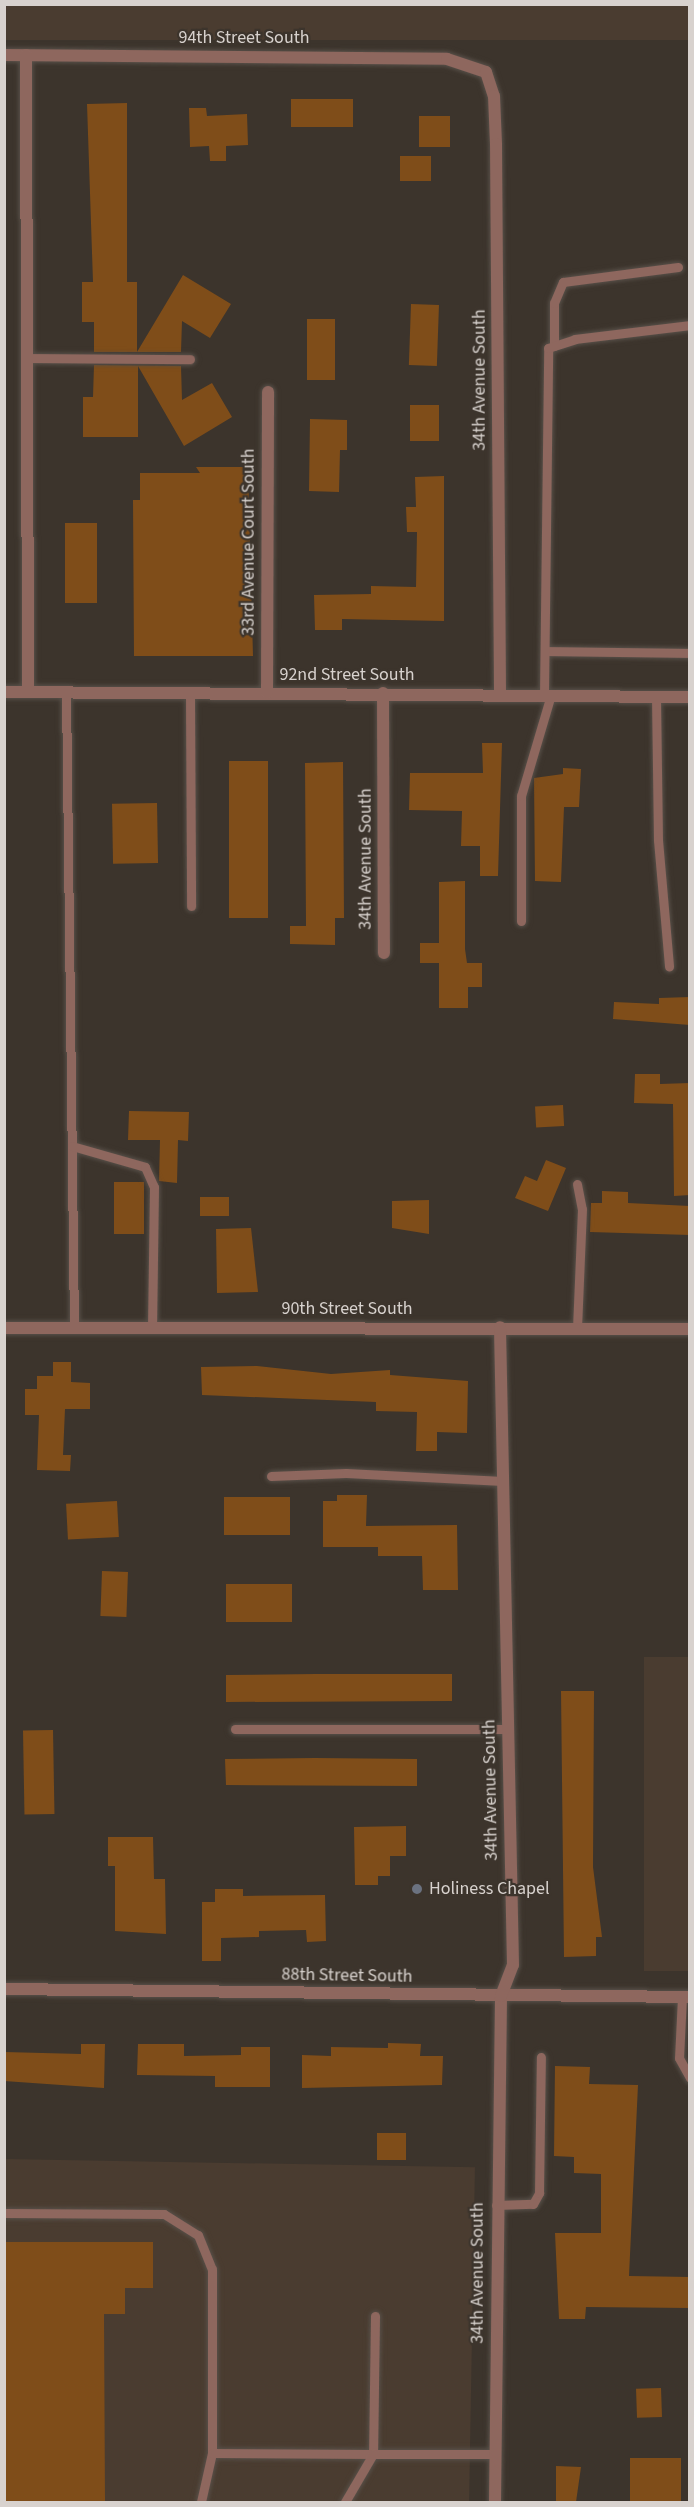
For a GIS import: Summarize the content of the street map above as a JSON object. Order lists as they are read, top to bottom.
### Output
{
  "streets": {
    "street": [
      "94th Street South",
      "34th Avenue South",
      "33rd Avenue Court South",
      "92nd Street South",
      "90th Street South",
      "88th Street South"
    ]
  },
  "crossings": [
    ["94th Street South", "34th Avenue South"],
    ["34th Avenue South", "92nd Street South"],
    ["34th Avenue South", "90th Street South"],
    ["34th Avenue South", "88th Street South"],
    ["33rd Avenue Court South", "92nd Street South"]
  ],
  "places": ["Holiness Chapel"]
}
